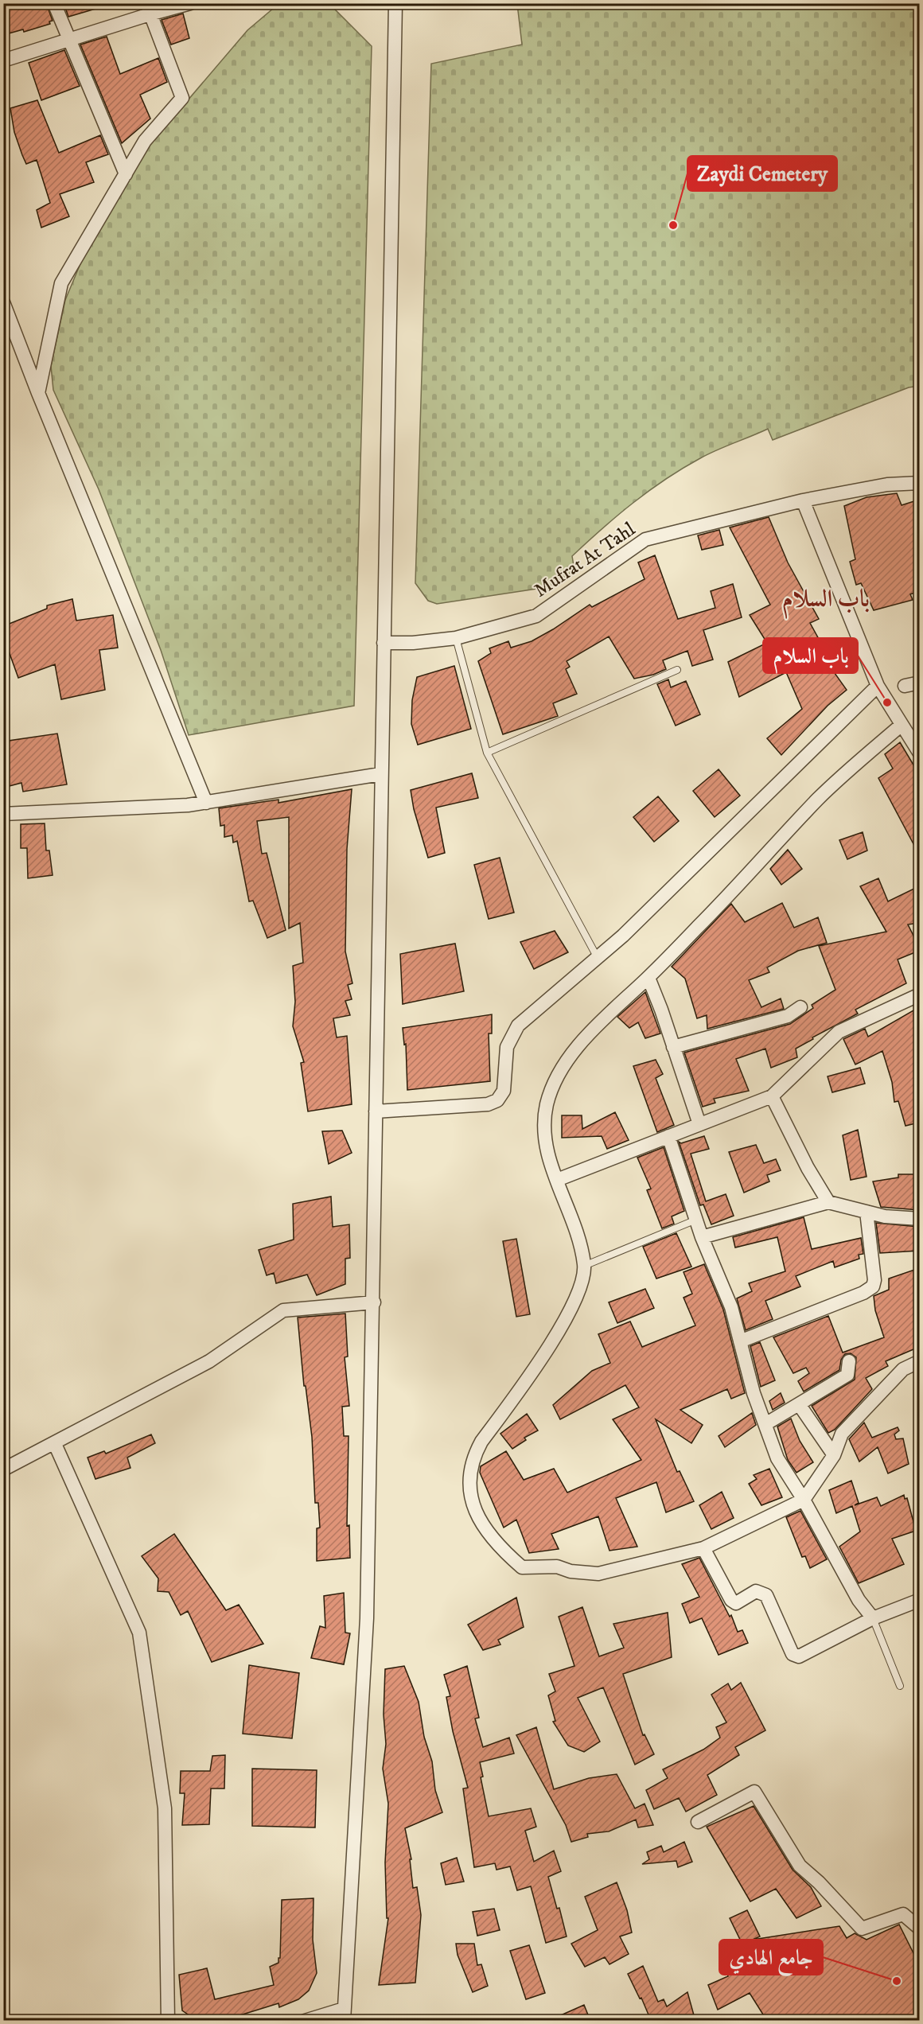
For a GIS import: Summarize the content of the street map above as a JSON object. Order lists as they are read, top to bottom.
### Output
{
  "streets": {
    "street": ["Mufrat At Tahl"]
  },
  "districts": ["باب السلام"],
  "places": ["Zaydi Cemetery", "باب السلام", "جامع الهادي"]
}
